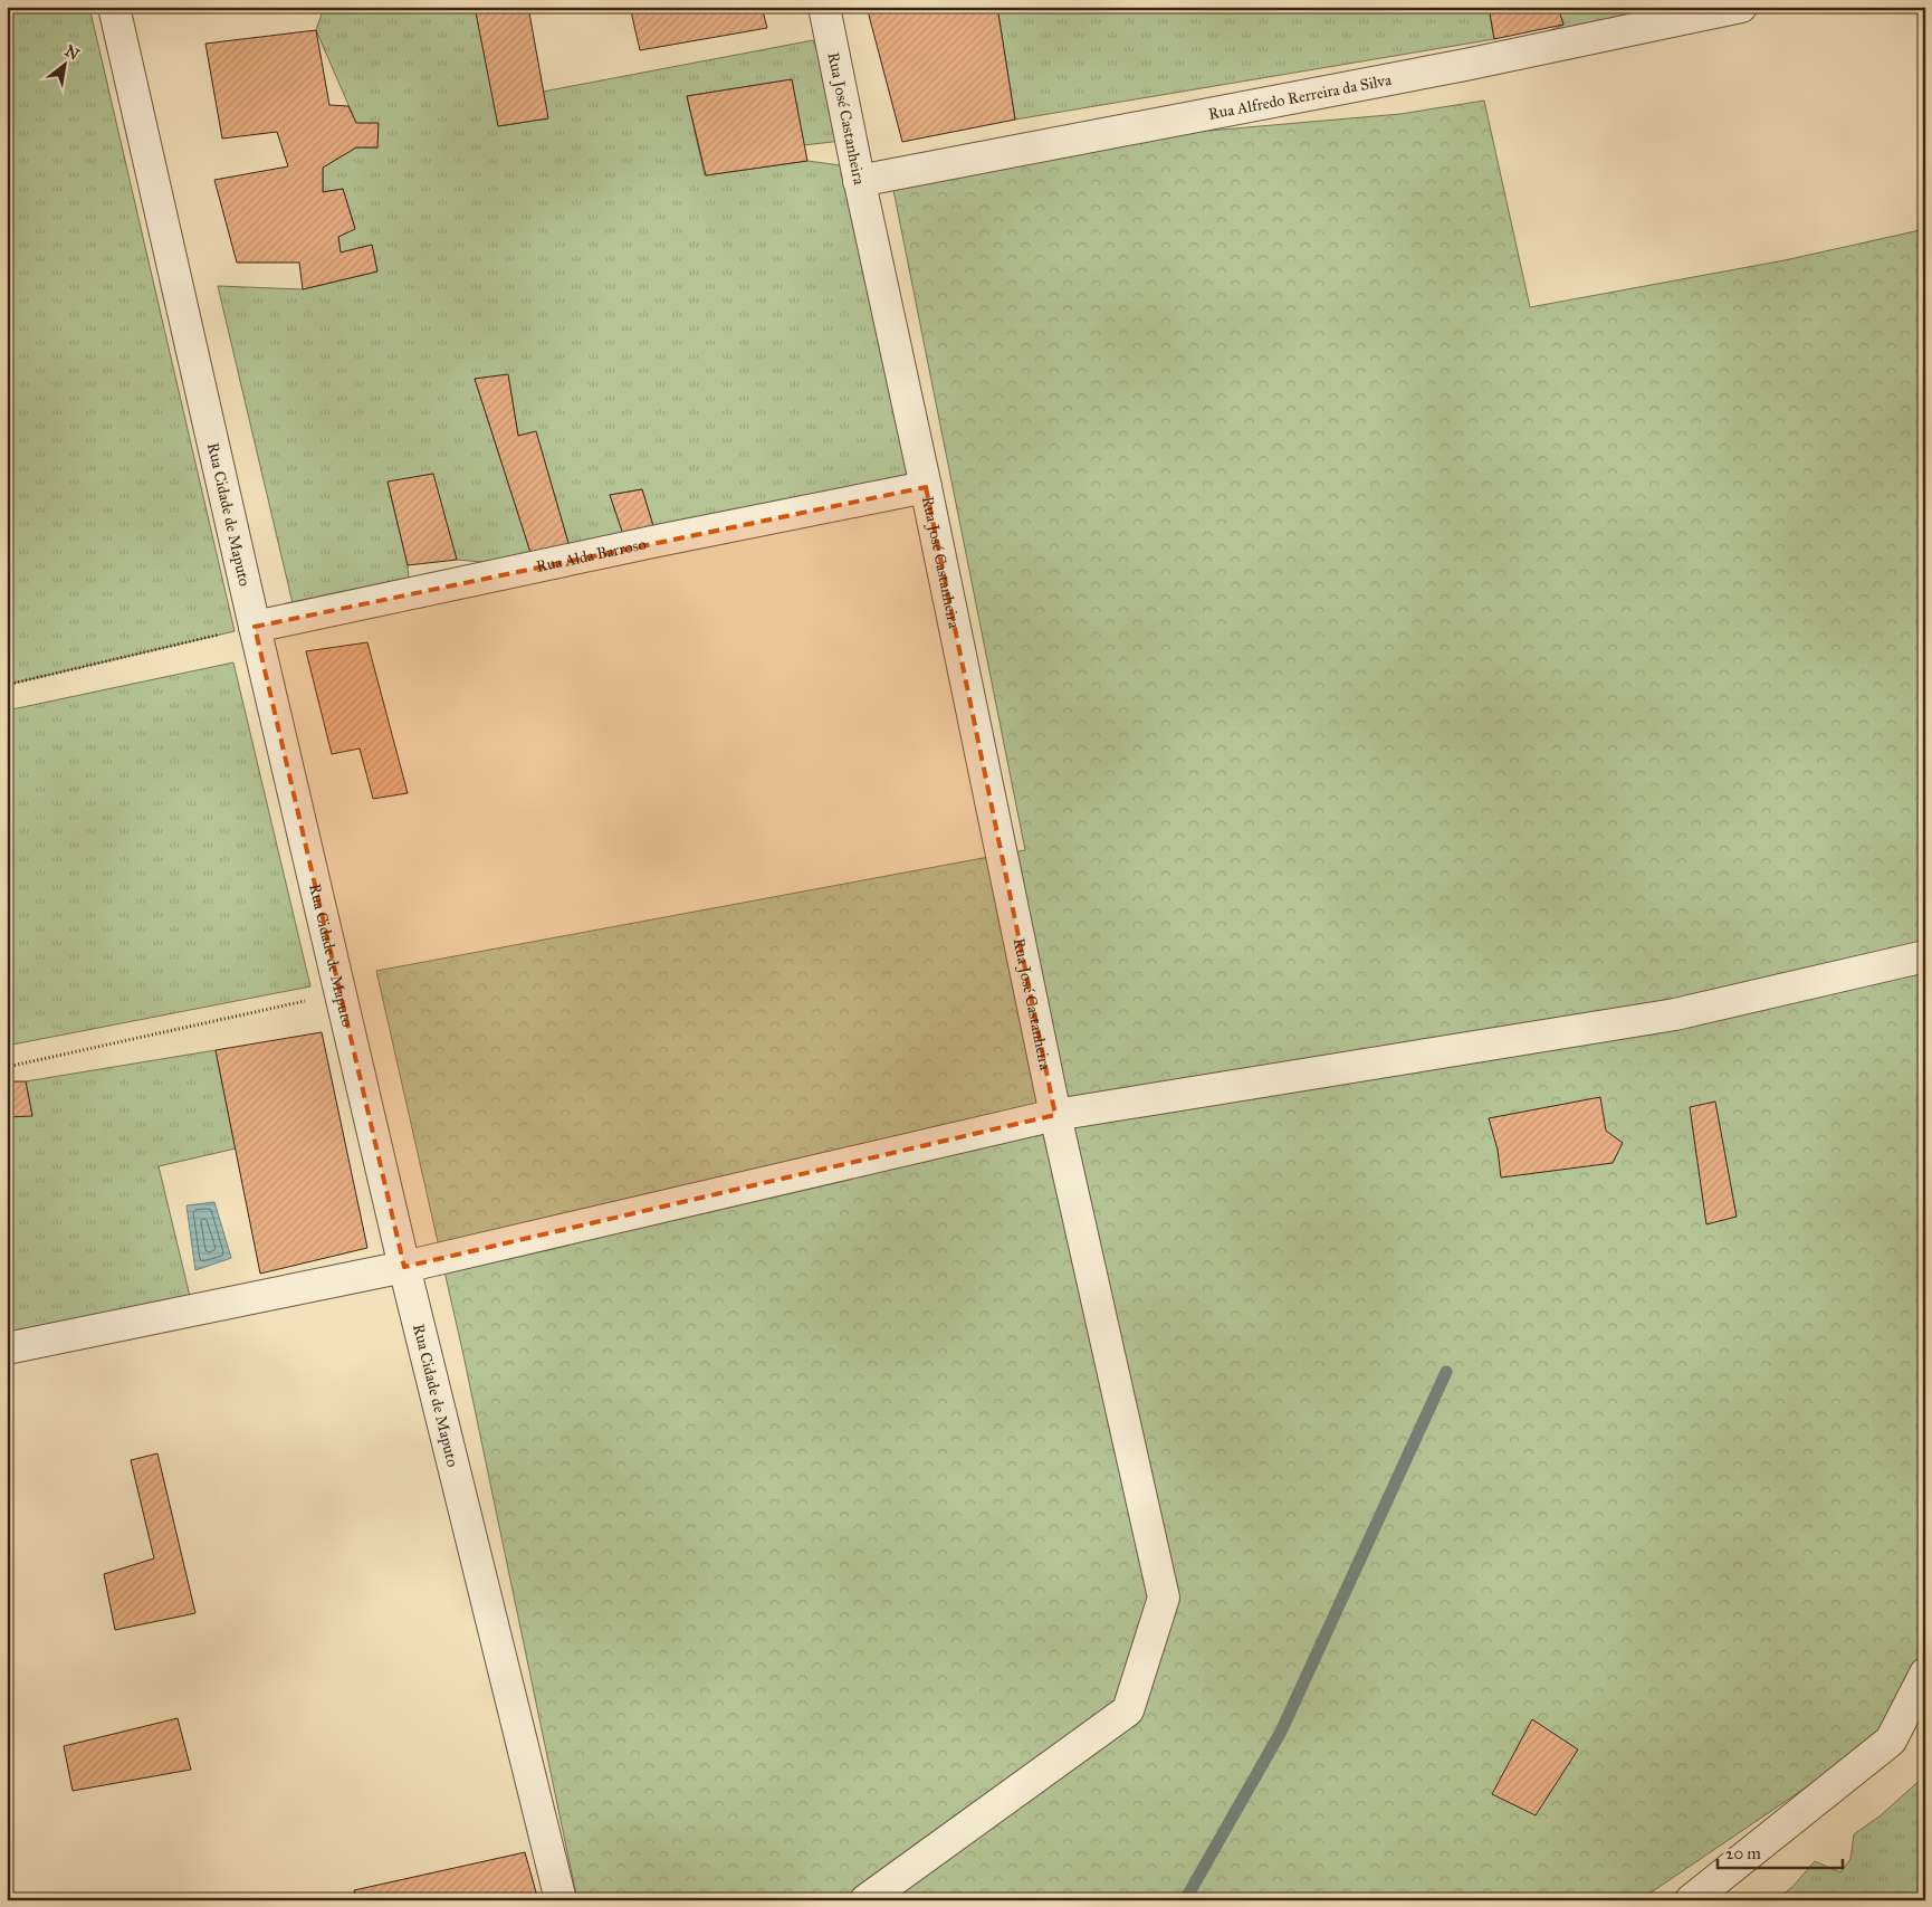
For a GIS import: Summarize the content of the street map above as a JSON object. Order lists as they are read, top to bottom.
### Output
{
  "streets": {
    "street": [
      "Rua Alfredo Rerreira da Silva",
      "Rua José Castanheira",
      "Rua Cidade de Maputo",
      "Rua Alda Barroso"
    ]
  },
  "crossings": [
    ["Rua Alfredo Rerreira da Silva", "Rua José Castanheira"],
    ["Rua José Castanheira", "Rua Alda Barroso"],
    ["Rua Cidade de Maputo", "Rua Alda Barroso"]
  ],
  "scale_bar": "20 m",
  "north": "top right"
}
